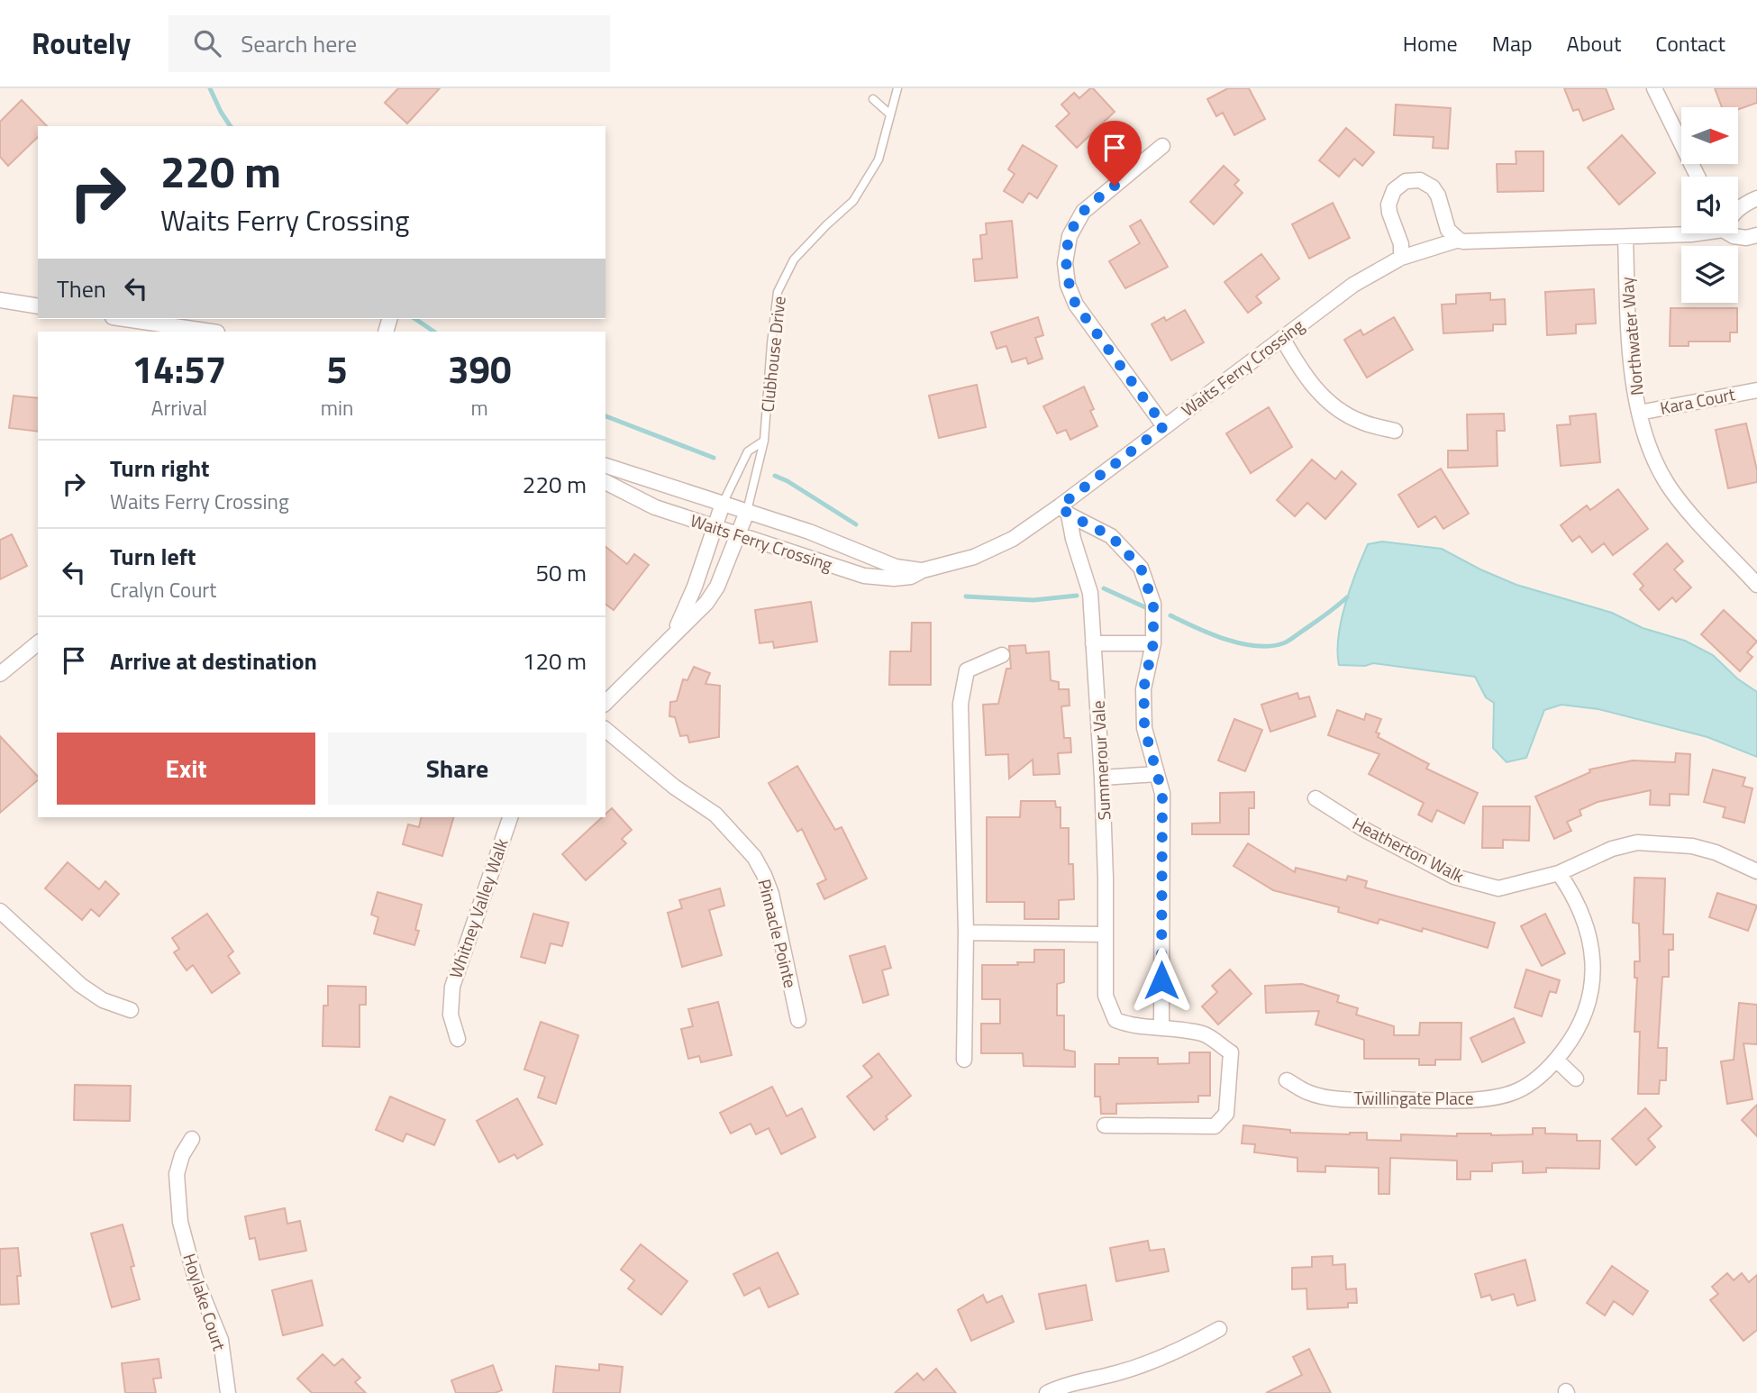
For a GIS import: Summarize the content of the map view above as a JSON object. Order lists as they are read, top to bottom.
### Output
{
  "streets": {
    "street": [
      "Northwater Way",
      "Waits Ferry Crossing",
      "Kara Court",
      "Summerour Vale",
      "Heatherton Walk",
      "Whitney Valley Walk",
      "Pinnacle Pointe",
      "Twillingate Place",
      "Hoylake Court"
    ],
    "lane": ["Clubhouse Drive"]
  },
  "crossings": [
    ["Northwater Way", "Waits Ferry Crossing"],
    ["Northwater Way", "Kara Court"],
    ["Clubhouse Drive", "Waits Ferry Crossing"],
    ["Waits Ferry Crossing", "Summerour Vale"],
    ["Heatherton Walk", "Twillingate Place"]
  ],
  "north": "right",
  "page": {
    "header": "Routely",
    "search": "Search here",
    "nav": [
      "Home",
      "Map",
      "About",
      "Contact"
    ],
    "turn": ["220 m", "Waits Ferry Crossing"],
    "then": "Then",
    "eta": [
      "14:57",
      "Arrival",
      "5",
      "min",
      "390",
      "m"
    ],
    "list": [
      {
        "name": "Turn right",
        "note": "Waits Ferry Crossing",
        "value": "220 m"
      },
      {
        "name": "Turn left",
        "note": "Cralyn Court",
        "value": "50 m"
      },
      {
        "name": "Arrive at destination",
        "value": "120 m"
      }
    ],
    "buttons": ["Exit", "Share"]
  }
}
